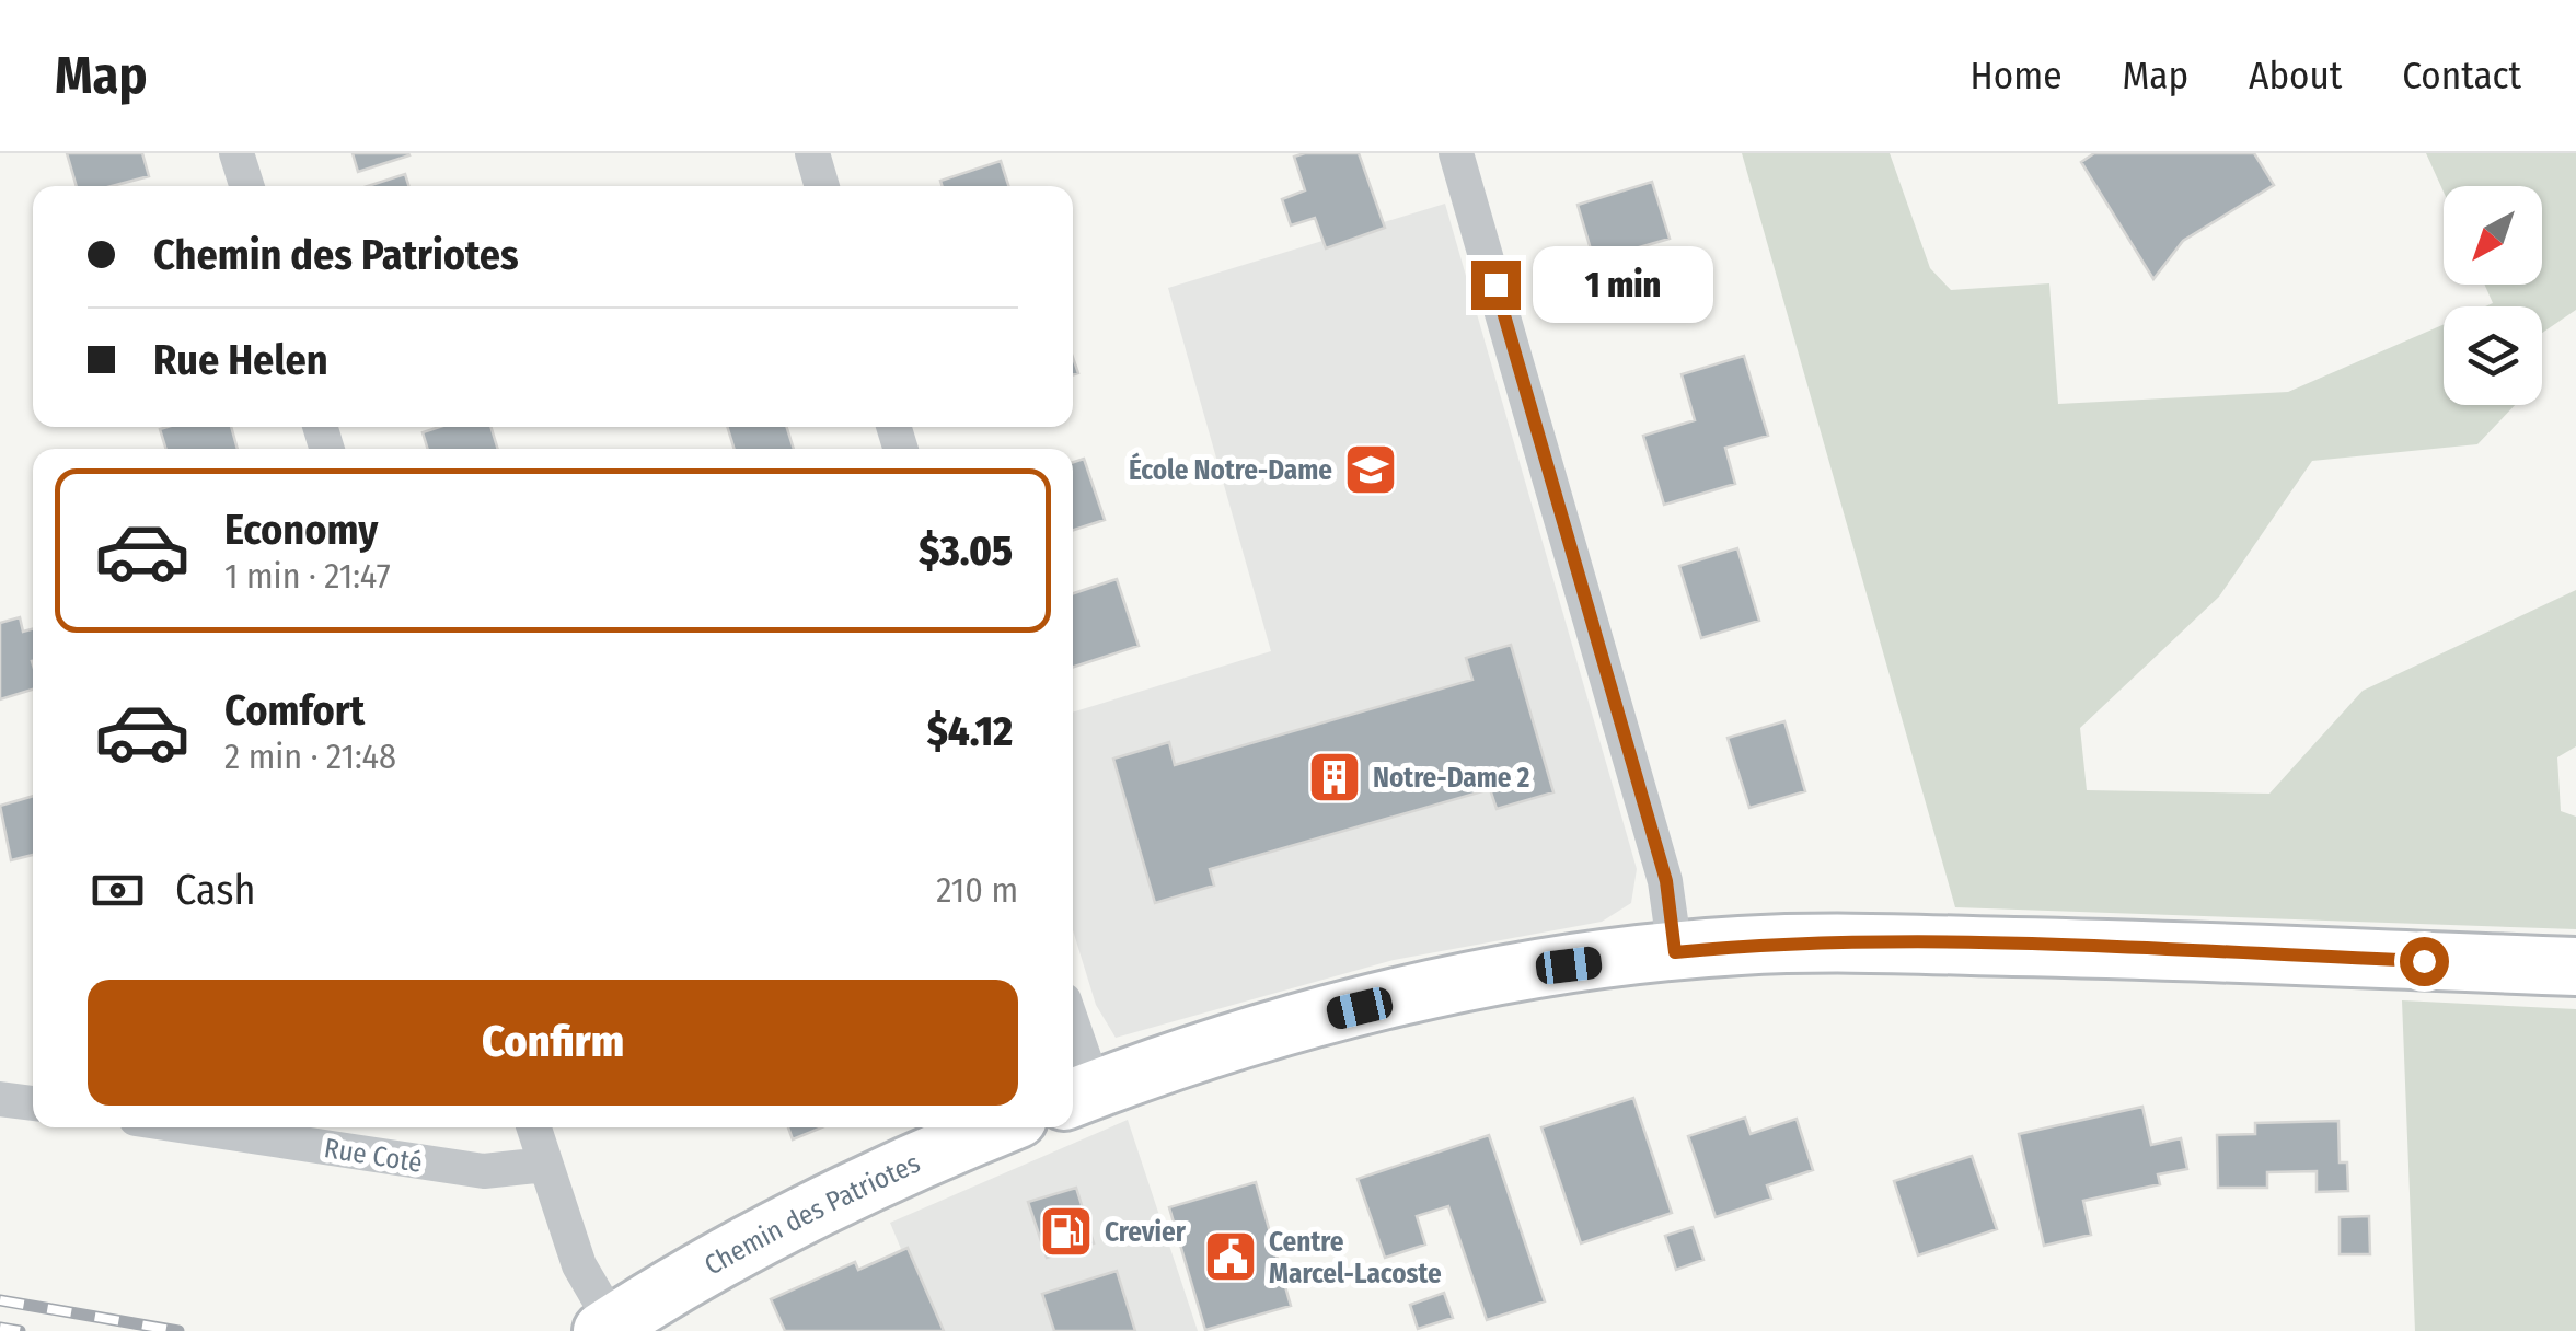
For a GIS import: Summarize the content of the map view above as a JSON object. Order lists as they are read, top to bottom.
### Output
{
  "streets": {
    "main road": ["Chemin des Patriotes"],
    "street": ["Rue Coté"]
  },
  "places": {
    "school or university": ["École Notre-Dame"],
    "building": ["Notre-Dame 2"],
    "fuel station": ["Crevier"],
    "public building": ["Centre Marcel-Lacoste"]
  },
  "north": "bottom left",
  "page": {
    "header": "Map",
    "nav": [
      "Home",
      "Map",
      "About",
      "Contact"
    ],
    "banner": ["Chemin des Patriotes", "Rue Helen"],
    "bubble": "1 min",
    "list": [
      {
        "name": "Economy",
        "note": "1 min · 21:47",
        "value": "$3.05"
      },
      {
        "name": "Comfort",
        "note": "2 min · 21:48",
        "value": "$4.12"
      }
    ],
    "pay": ["Cash", "210 m"],
    "buttons": "Confirm"
  }
}
